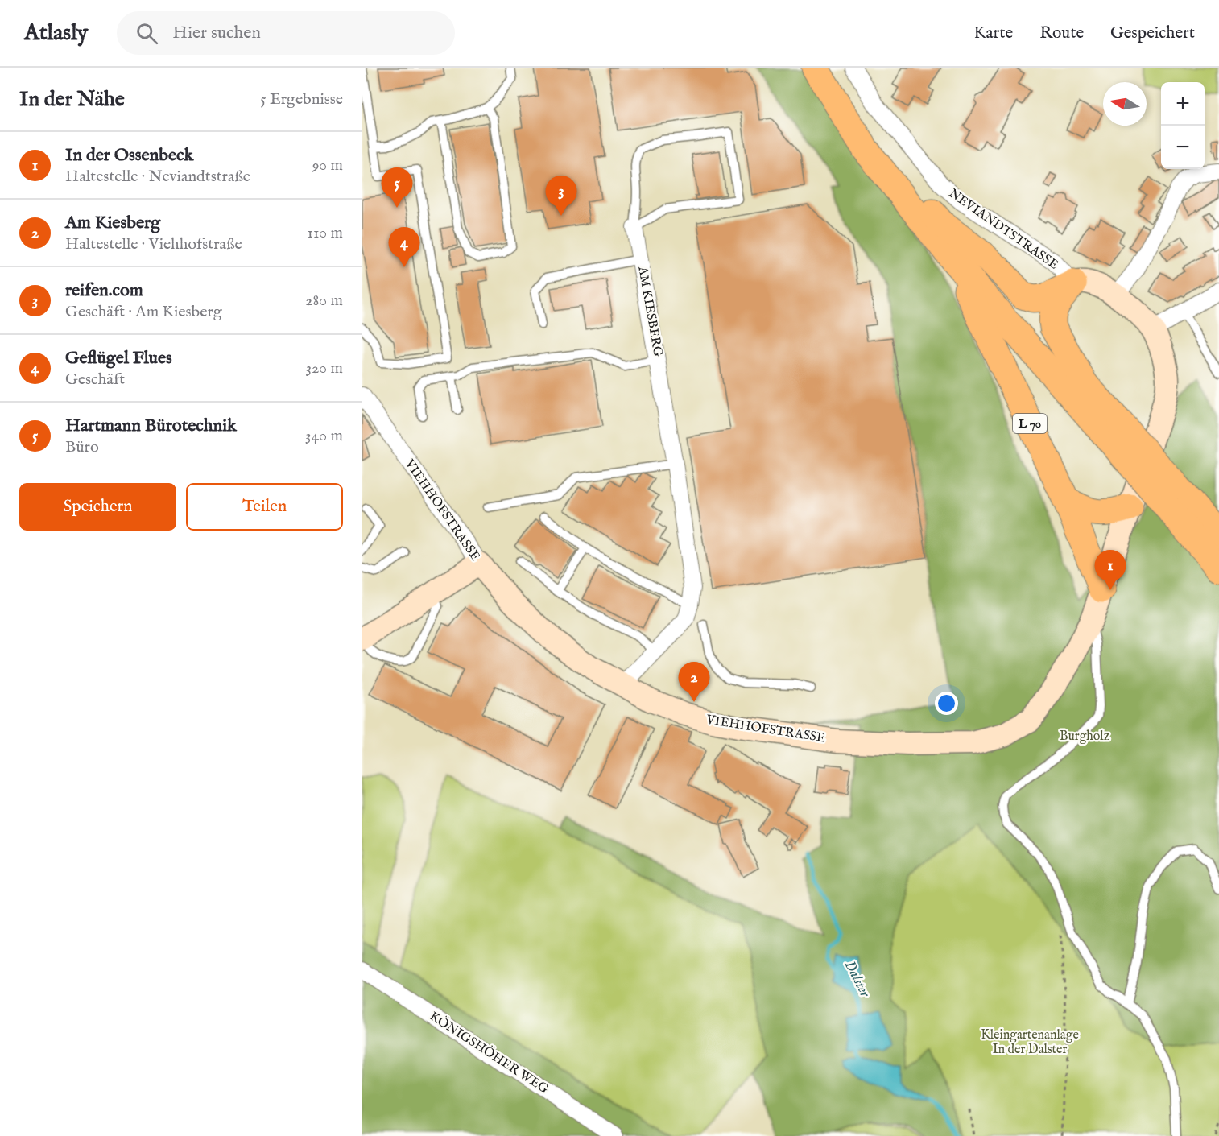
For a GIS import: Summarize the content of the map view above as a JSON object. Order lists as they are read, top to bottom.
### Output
{
  "streets": {
    "highway": ["L 70"],
    "street": [
      "NEVIANDTSTRASSE",
      "AM KIESBERG",
      "VIEHHOFSTRASSE",
      "KÖNIGSHÖHER WEG"
    ]
  },
  "crossings": [
    ["AM KIESBERG", "VIEHHOFSTRASSE"],
    ["L 70", "VIEHHOFSTRASSE"]
  ],
  "water": ["Dalster"],
  "parks": ["Burgholz", "Kleingartenanlage In der Dalster"],
  "north": "left",
  "page": {
    "header": "Atlasly",
    "search": "Hier suchen",
    "nav": ["Karte", "Route", "Gespeichert"],
    "heading": ["In der Nähe", "5 Ergebnisse"],
    "map_buttons": ["+", "−"],
    "list": [
      {
        "mark": "1",
        "name": "In der Ossenbeck",
        "note": "Haltestelle · Neviandtstraße",
        "value": "90 m"
      },
      {
        "mark": "2",
        "name": "Am Kiesberg",
        "note": "Haltestelle · Viehhofstraße",
        "value": "110 m"
      },
      {
        "mark": "3",
        "name": "reifen.com",
        "note": "Geschäft · Am Kiesberg",
        "value": "280 m"
      },
      {
        "mark": "4",
        "name": "Geflügel Flues",
        "note": "Geschäft",
        "value": "320 m"
      },
      {
        "mark": "5",
        "name": "Hartmann Bürotechnik",
        "note": "Büro",
        "value": "340 m"
      }
    ],
    "pins": [
      "5",
      "3",
      "4",
      "1",
      "2"
    ],
    "buttons": ["Speichern", "Teilen"]
  }
}
